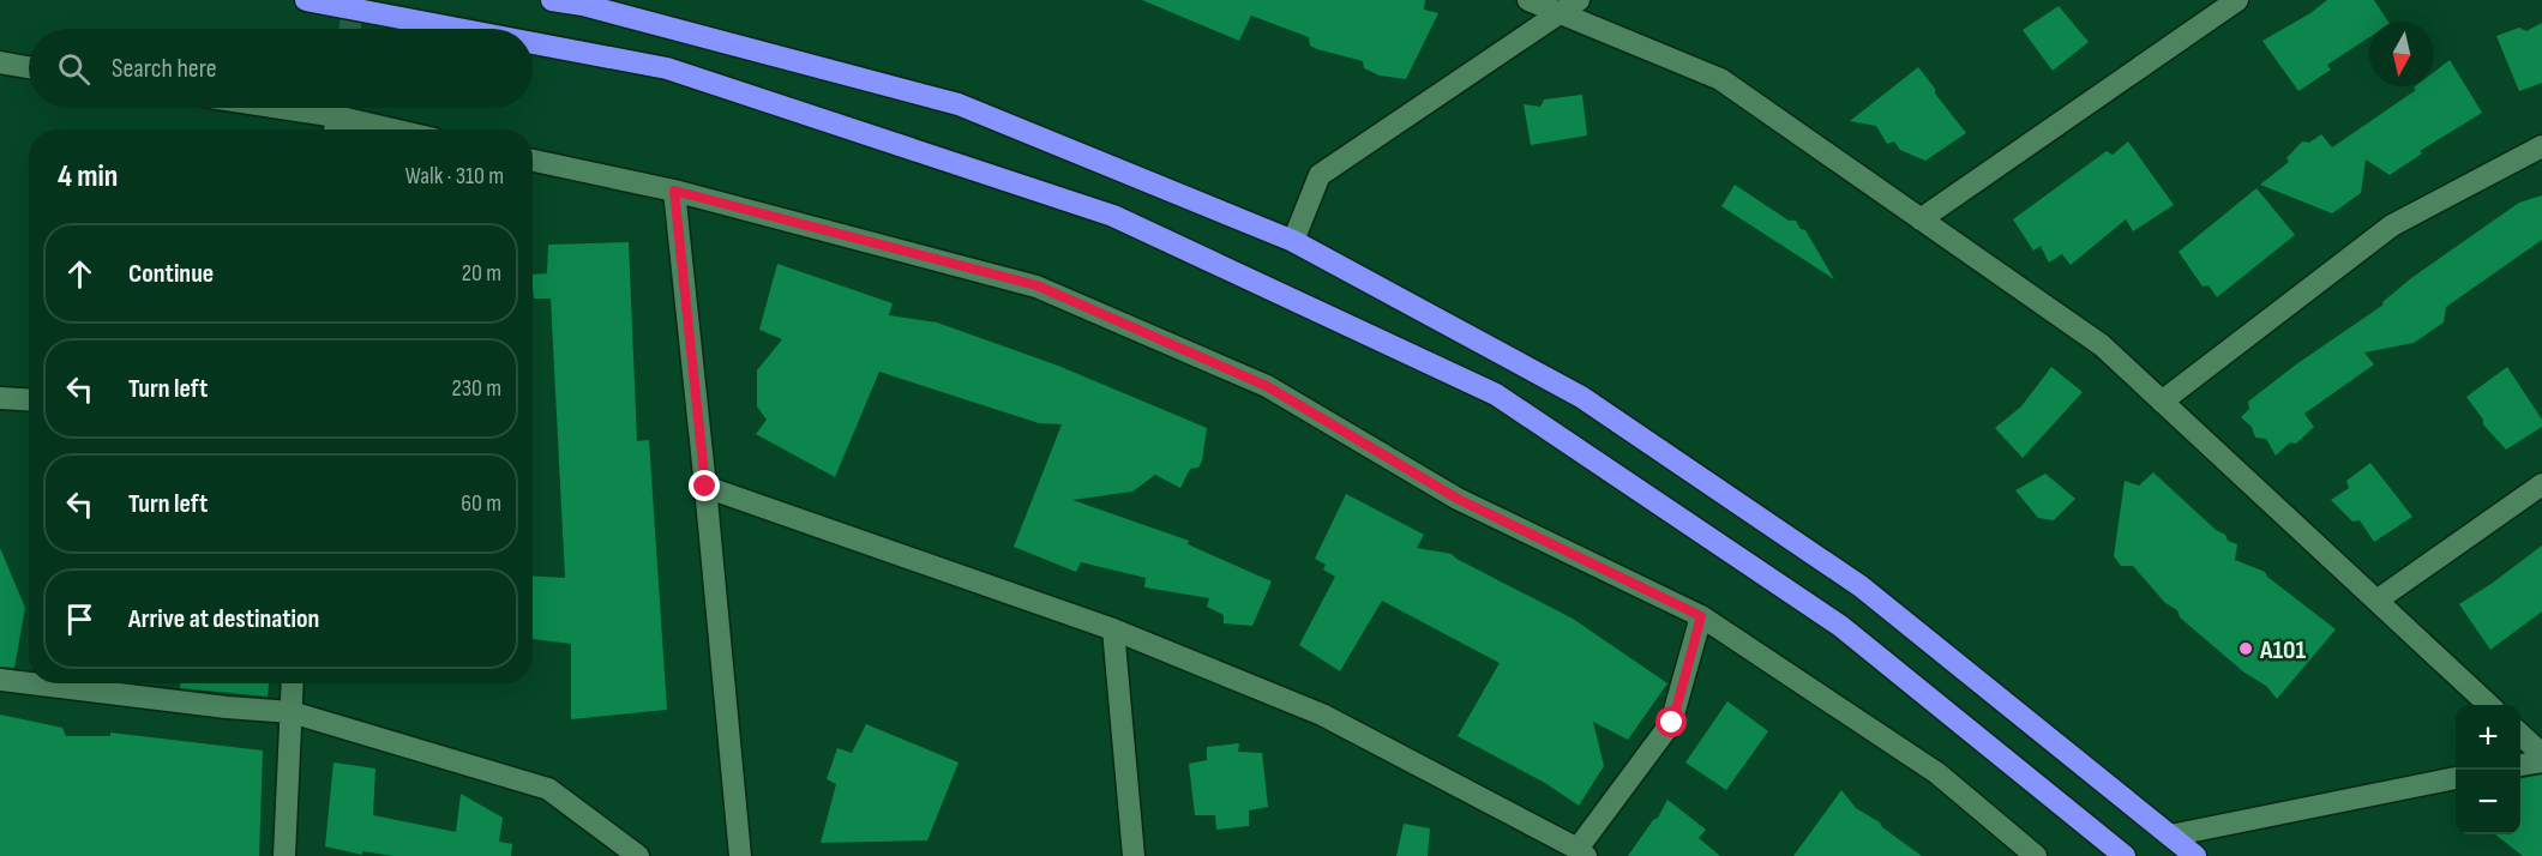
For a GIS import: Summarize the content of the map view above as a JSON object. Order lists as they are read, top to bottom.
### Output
{
  "places": ["A101"],
  "north": "bottom",
  "page": {
    "search": "Search here",
    "heading": ["4 min", "Walk · 310 m"],
    "list": [
      ["Continue", "20 m"],
      ["Turn left", "230 m"],
      ["Turn left", "60 m"],
      "Arrive at destination"
    ],
    "map_buttons": ["+", "−"]
  }
}
